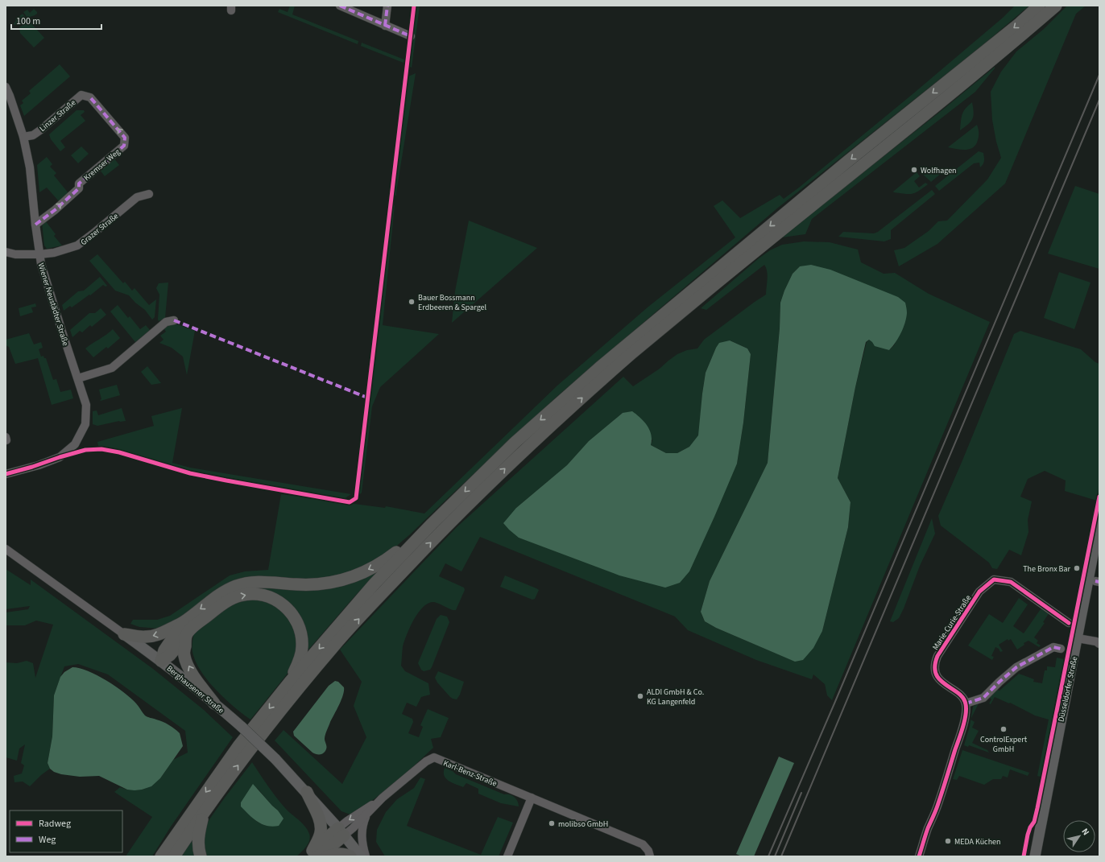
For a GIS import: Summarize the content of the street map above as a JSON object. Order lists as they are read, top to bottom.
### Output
{
  "streets": {
    "main road": ["Berghausener Straße", "Düsseldorfer Straße"],
    "street": [
      "Linzer Straße",
      "Kremser Weg",
      "Grazer Straße",
      "Wiener Neustädter Straße",
      "Marie-Curie-Straße",
      "Karl-Benz-Straße"
    ]
  },
  "crossings": [
    ["Linzer Straße", "Kremser Weg"],
    ["Linzer Straße", "Wiener Neustädter Straße"],
    ["Kremser Weg", "Wiener Neustädter Straße"],
    ["Grazer Straße", "Wiener Neustädter Straße"],
    ["Berghausener Straße", "Karl-Benz-Straße"]
  ],
  "places": [
    "Wolfhagen",
    "Bauer Bossmann Erdbeeren & Spargel",
    "The Bronx Bar",
    "ALDI GmbH & Co. KG Langenfeld",
    "ControlExpert GmbH",
    "molibso GmbH",
    "MEDA Küchen"
  ],
  "legend": ["Radweg", "Weg"],
  "scale_bar": "100 m",
  "north": "top right"
}
